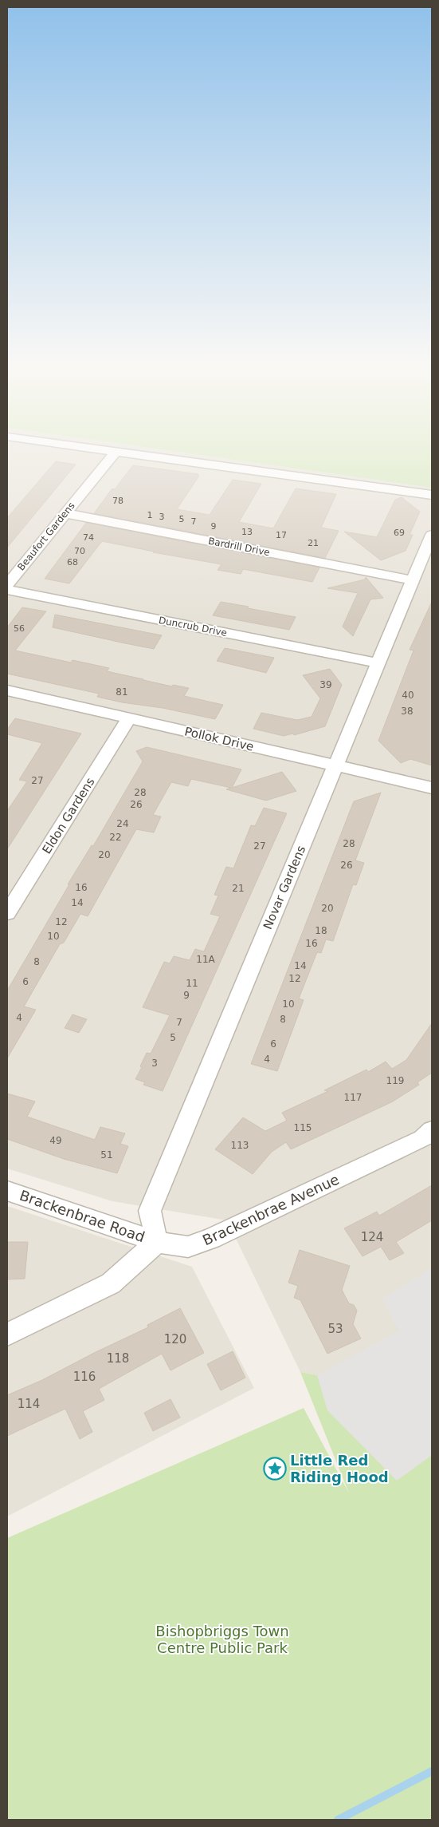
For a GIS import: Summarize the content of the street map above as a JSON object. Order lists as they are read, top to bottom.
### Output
{
  "streets": {
    "street": [
      "Beaufort Gardens",
      "Bardrill Drive",
      "Duncrub Drive",
      "Pollok Drive",
      "Eldon Gardens",
      "Novar Gardens",
      "Brackenbrae Avenue",
      "Brackenbrae Road"
    ]
  },
  "crossings": [
    ["Beaufort Gardens", "Bardrill Drive"],
    ["Bardrill Drive", "Novar Gardens"],
    ["Duncrub Drive", "Novar Gardens"],
    ["Pollok Drive", "Eldon Gardens"],
    ["Pollok Drive", "Novar Gardens"],
    ["Novar Gardens", "Brackenbrae Avenue"],
    ["Novar Gardens", "Brackenbrae Road"],
    ["Brackenbrae Avenue", "Brackenbrae Road"]
  ],
  "parks": ["Bishopbriggs Town Centre Public Park"],
  "places": {
    "place": ["Little Red Riding Hood"]
  },
  "house_numbers": [
    "78",
    "1",
    "3",
    "5",
    "7",
    "9",
    "13",
    "69",
    "17",
    "74",
    "21",
    "70",
    "68",
    "56",
    "39",
    "81",
    "40",
    "38",
    "27",
    "28",
    "26",
    "24",
    "22",
    "28",
    "27",
    "20",
    "26",
    "16",
    "21",
    "14",
    "20",
    "12",
    "18",
    "10",
    "16",
    "11A",
    "8",
    "14",
    "12",
    "6",
    "11",
    "9",
    "10",
    "4",
    "8",
    "7",
    "5",
    "6",
    "4",
    "3",
    "119",
    "117",
    "115",
    "49",
    "113",
    "51",
    "124",
    "53",
    "120",
    "118",
    "116",
    "114"
  ]
}
